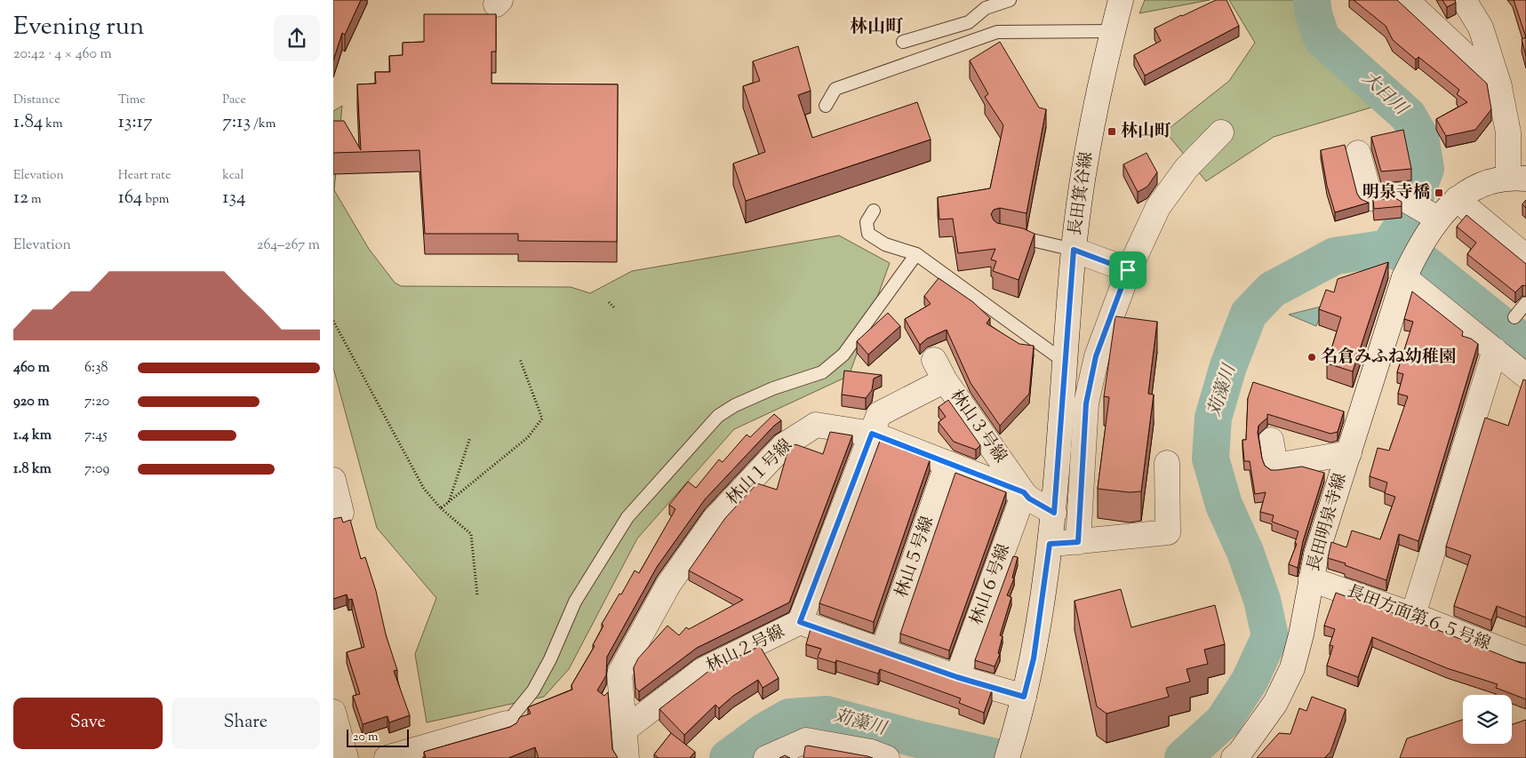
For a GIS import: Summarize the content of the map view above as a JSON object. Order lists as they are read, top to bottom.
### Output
{
  "streets": {
    "street": [
      "長田箕谷線",
      "林山３号線",
      "林山１号線",
      "長田明泉寺線",
      "林山５号線",
      "林山６号線",
      "長田方面第６５号線",
      "林山２号線"
    ]
  },
  "crossings": [
    ["長田箕谷線", "林山１号線"],
    ["林山３号線", "林山１号線"],
    ["林山３号線", "林山６号線"],
    ["林山３号線", "林山２号線"],
    ["林山１号線", "林山５号線"],
    ["林山１号線", "林山６号線"],
    ["林山１号線", "林山２号線"],
    ["長田明泉寺線", "長田方面第６５号線"]
  ],
  "districts": ["林山町"],
  "water": ["大日川", "苅藻川"],
  "places": {
    "transit": ["林山町", "明泉寺橋"],
    "other": ["名倉みふね幼稚園"]
  },
  "scale_bar": "20 m",
  "page": {
    "heading": ["Evening run", "20:42 · 4 × 460 m"],
    "stats": [
      ["Distance", "1.84 km"],
      ["Time", "13:17"],
      ["Pace", "7:13 /km"],
      ["Elevation", "12 m"],
      ["Heart rate", "164 bpm"],
      ["kcal", "134"]
    ],
    "chart": ["Elevation", "264–267 m"],
    "list": [
      {
        "name": "460 m",
        "note": "6:38"
      },
      {
        "name": "920 m",
        "note": "7:20"
      },
      {
        "name": "1.4 km",
        "note": "7:45"
      },
      {
        "name": "1.8 km",
        "note": "7:09"
      }
    ],
    "buttons": ["Save", "Share"],
    "scale": "20 m"
  }
}
